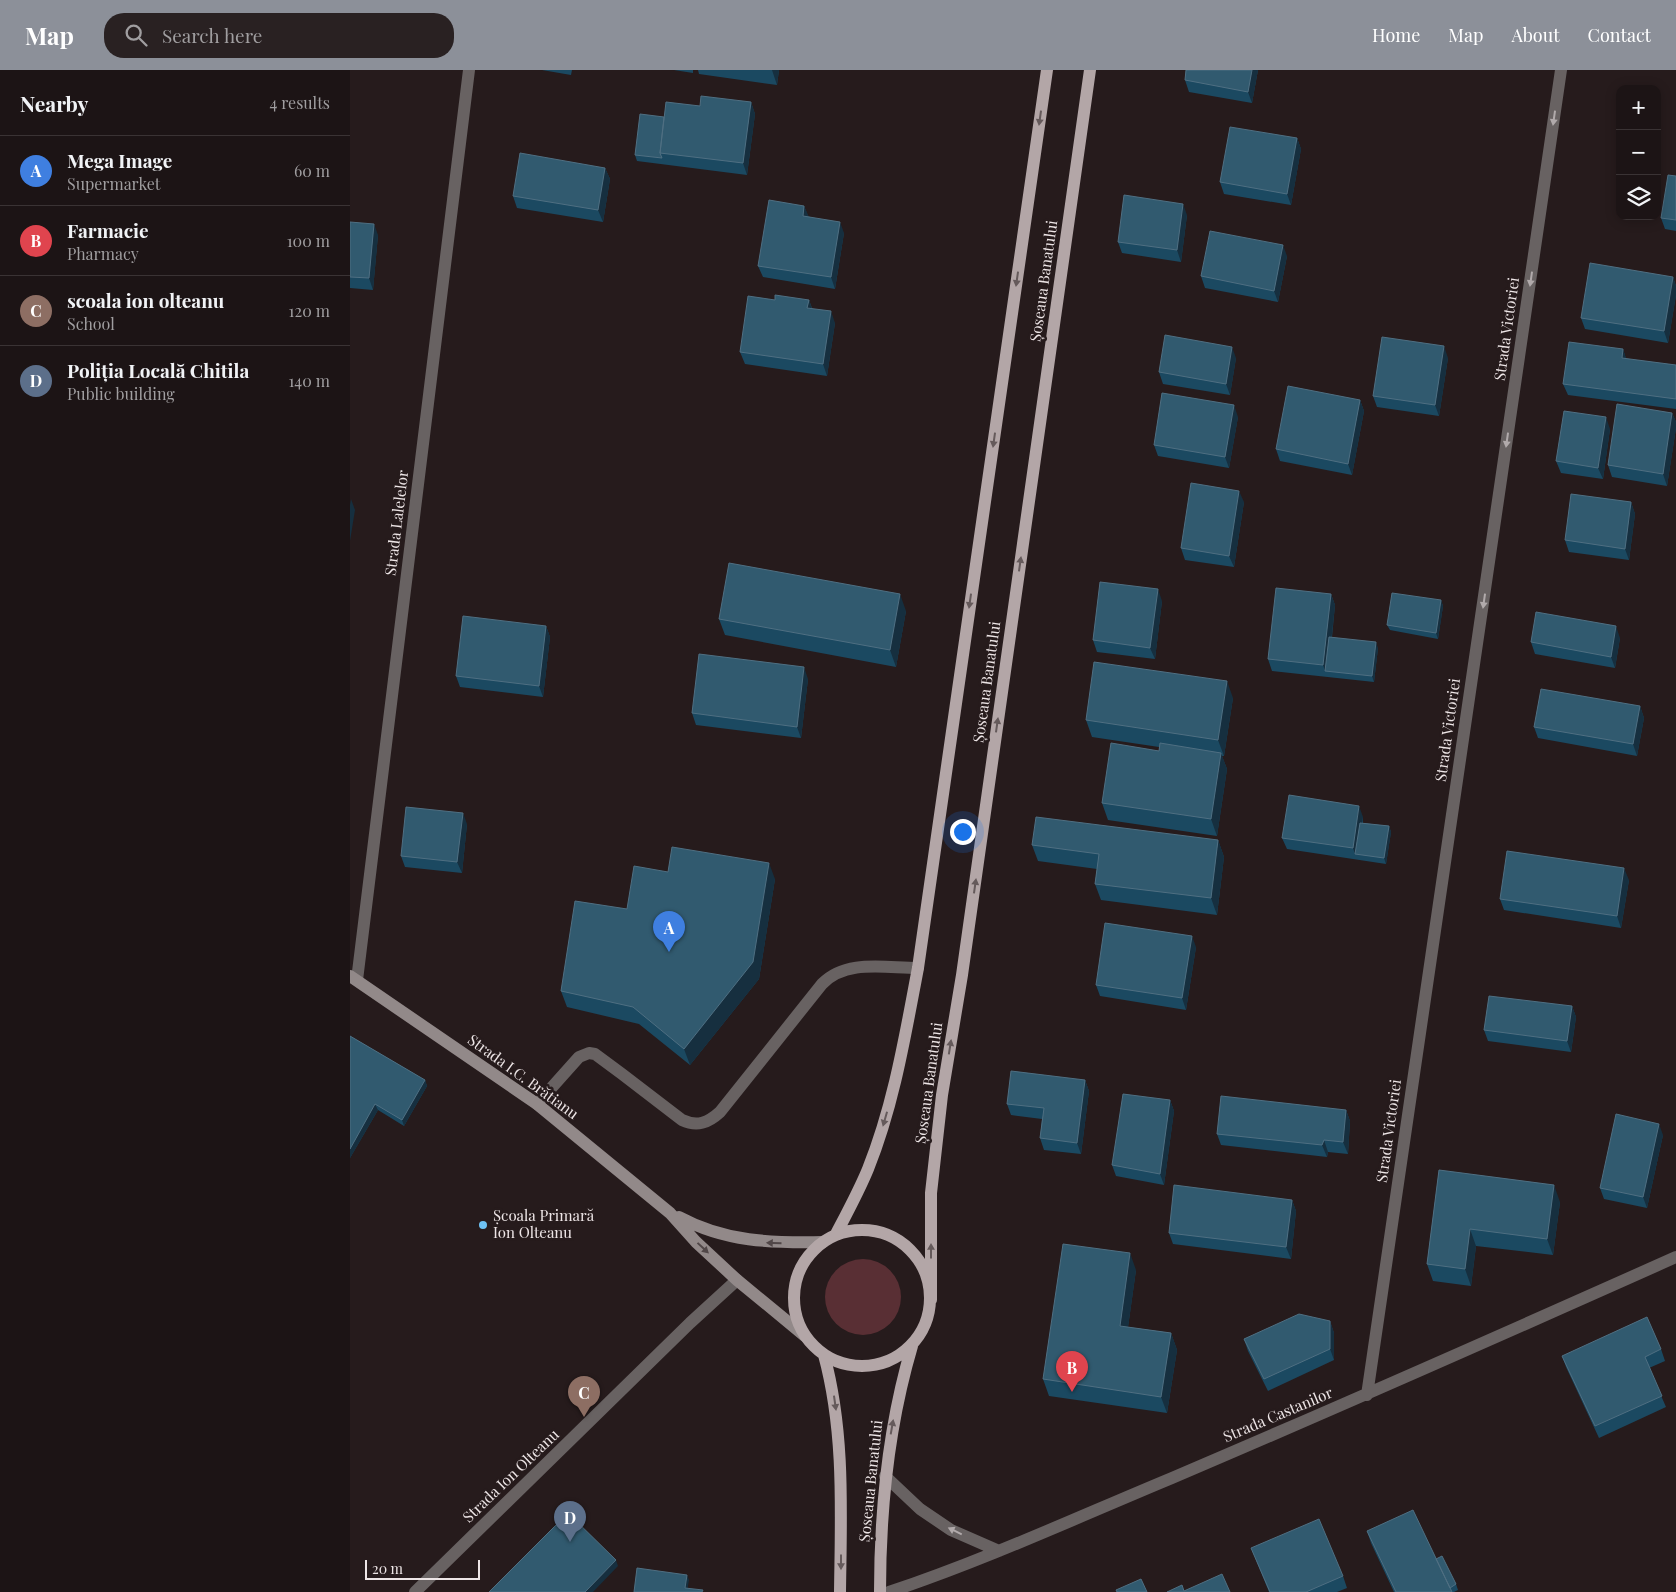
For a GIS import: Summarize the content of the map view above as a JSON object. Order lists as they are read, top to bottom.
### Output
{
  "streets": {
    "main road": ["Șoseaua Banatului", "Strada I.C. Brătianu"],
    "street": [
      "Strada Victoriei",
      "Strada Lalelelor",
      "Strada Castanilor",
      "Strada Ion Olteanu"
    ]
  },
  "crossings": [
    ["Șoseaua Banatului", "Strada I.C. Brătianu"],
    ["Strada Victoriei", "Strada Castanilor"],
    ["Strada Lalelelor", "Strada I.C. Brătianu"],
    ["Strada I.C. Brătianu", "Strada Ion Olteanu"]
  ],
  "one_way": ["Strada Victoriei"],
  "places": ["Școala Primară Ion Olteanu"],
  "scale_bar": "20 m",
  "page": {
    "header": "Map",
    "search": "Search here",
    "nav": [
      "Home",
      "Map",
      "About",
      "Contact"
    ],
    "heading": ["Nearby", "4 results"],
    "map_buttons": ["+", "−"],
    "list": [
      {
        "mark": "A",
        "name": "Mega Image",
        "note": "Supermarket",
        "value": "60 m"
      },
      {
        "mark": "B",
        "name": "Farmacie",
        "note": "Pharmacy",
        "value": "100 m"
      },
      {
        "mark": "C",
        "name": "scoala ion olteanu",
        "note": "School",
        "value": "120 m"
      },
      {
        "mark": "D",
        "name": "Poliția Locală Chitila",
        "note": "Public building",
        "value": "140 m"
      }
    ],
    "pins": [
      "A",
      "B",
      "C",
      "D"
    ],
    "scale": "20 m"
  }
}
